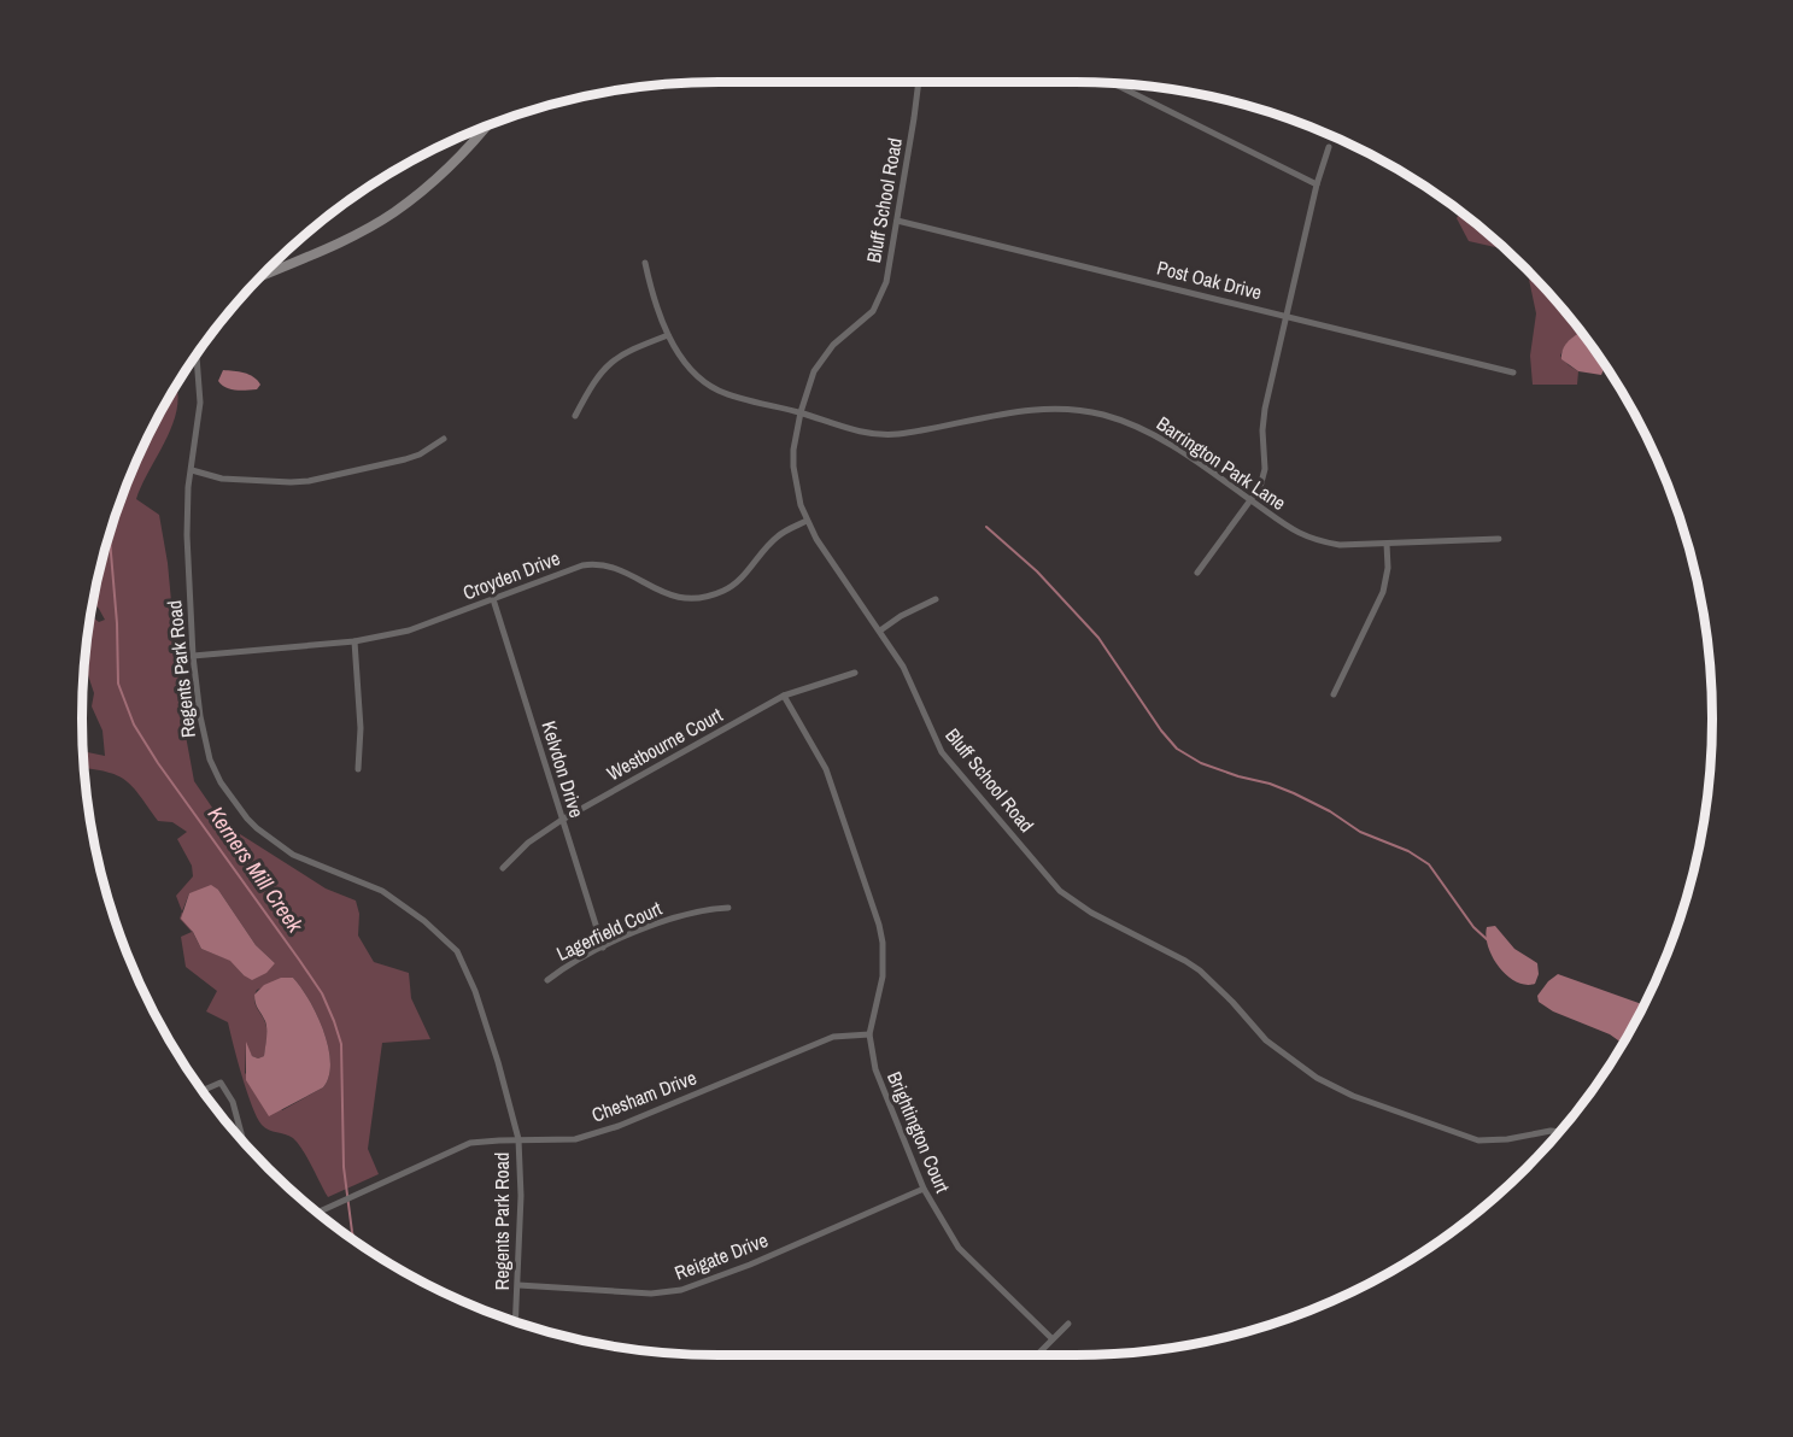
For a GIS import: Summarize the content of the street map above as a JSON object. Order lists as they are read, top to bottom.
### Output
{
  "streets": {
    "street": [
      "Bluff School Road",
      "Post Oak Drive",
      "Barrington Park Lane",
      "Croyden Drive",
      "Regents Park Road",
      "Westbourne Court",
      "Kelvdon Drive",
      "Lagerfield Court",
      "Chesham Drive",
      "Brightington Court",
      "Reigate Drive"
    ]
  },
  "crossings": [
    ["Bluff School Road", "Post Oak Drive"],
    ["Bluff School Road", "Barrington Park Lane"],
    ["Bluff School Road", "Croyden Drive"],
    ["Croyden Drive", "Regents Park Road"],
    ["Croyden Drive", "Kelvdon Drive"],
    ["Regents Park Road", "Chesham Drive"],
    ["Regents Park Road", "Reigate Drive"],
    ["Westbourne Court", "Kelvdon Drive"],
    ["Westbourne Court", "Brightington Court"],
    ["Kelvdon Drive", "Lagerfield Court"],
    ["Chesham Drive", "Brightington Court"],
    ["Brightington Court", "Reigate Drive"]
  ],
  "water": ["Kerners Mill Creek"]
}
